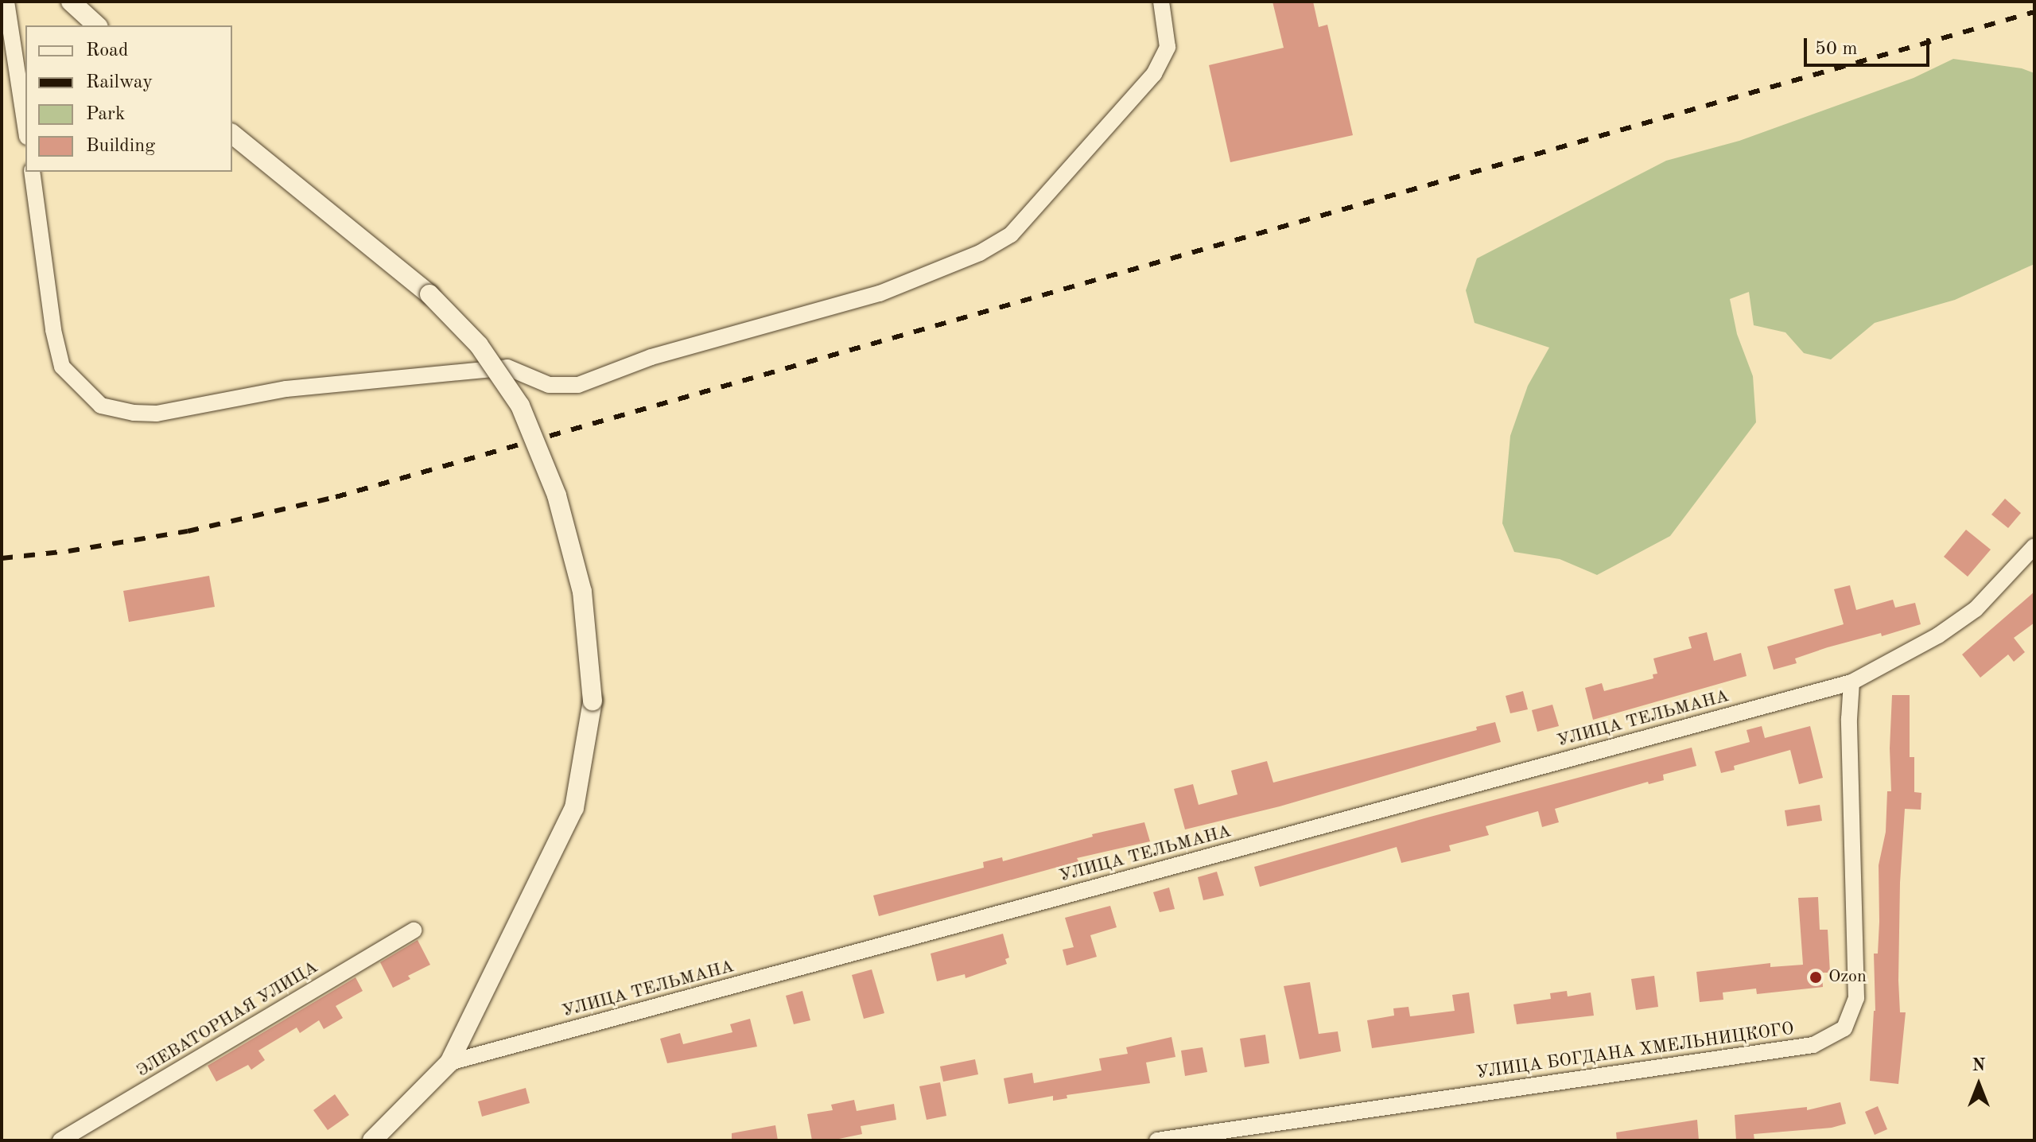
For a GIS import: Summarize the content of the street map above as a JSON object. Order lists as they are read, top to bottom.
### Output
{
  "streets": {
    "street": ["УЛИЦА ТЕЛЬМАНА", "ЭЛЕВАТОРНАЯ УЛИЦА", "УЛИЦА БОГДАНА ХМЕЛЬНИЦКОГО"]
  },
  "crossings": [
    ["УЛИЦА ТЕЛЬМАНА", "УЛИЦА БОГДАНА ХМЕЛЬНИЦКОГО"]
  ],
  "places": ["Ozon"],
  "legend": [
    "Road",
    "Railway",
    "Park",
    "Building"
  ],
  "scale_bar": "50 m",
  "north": "top"
}
